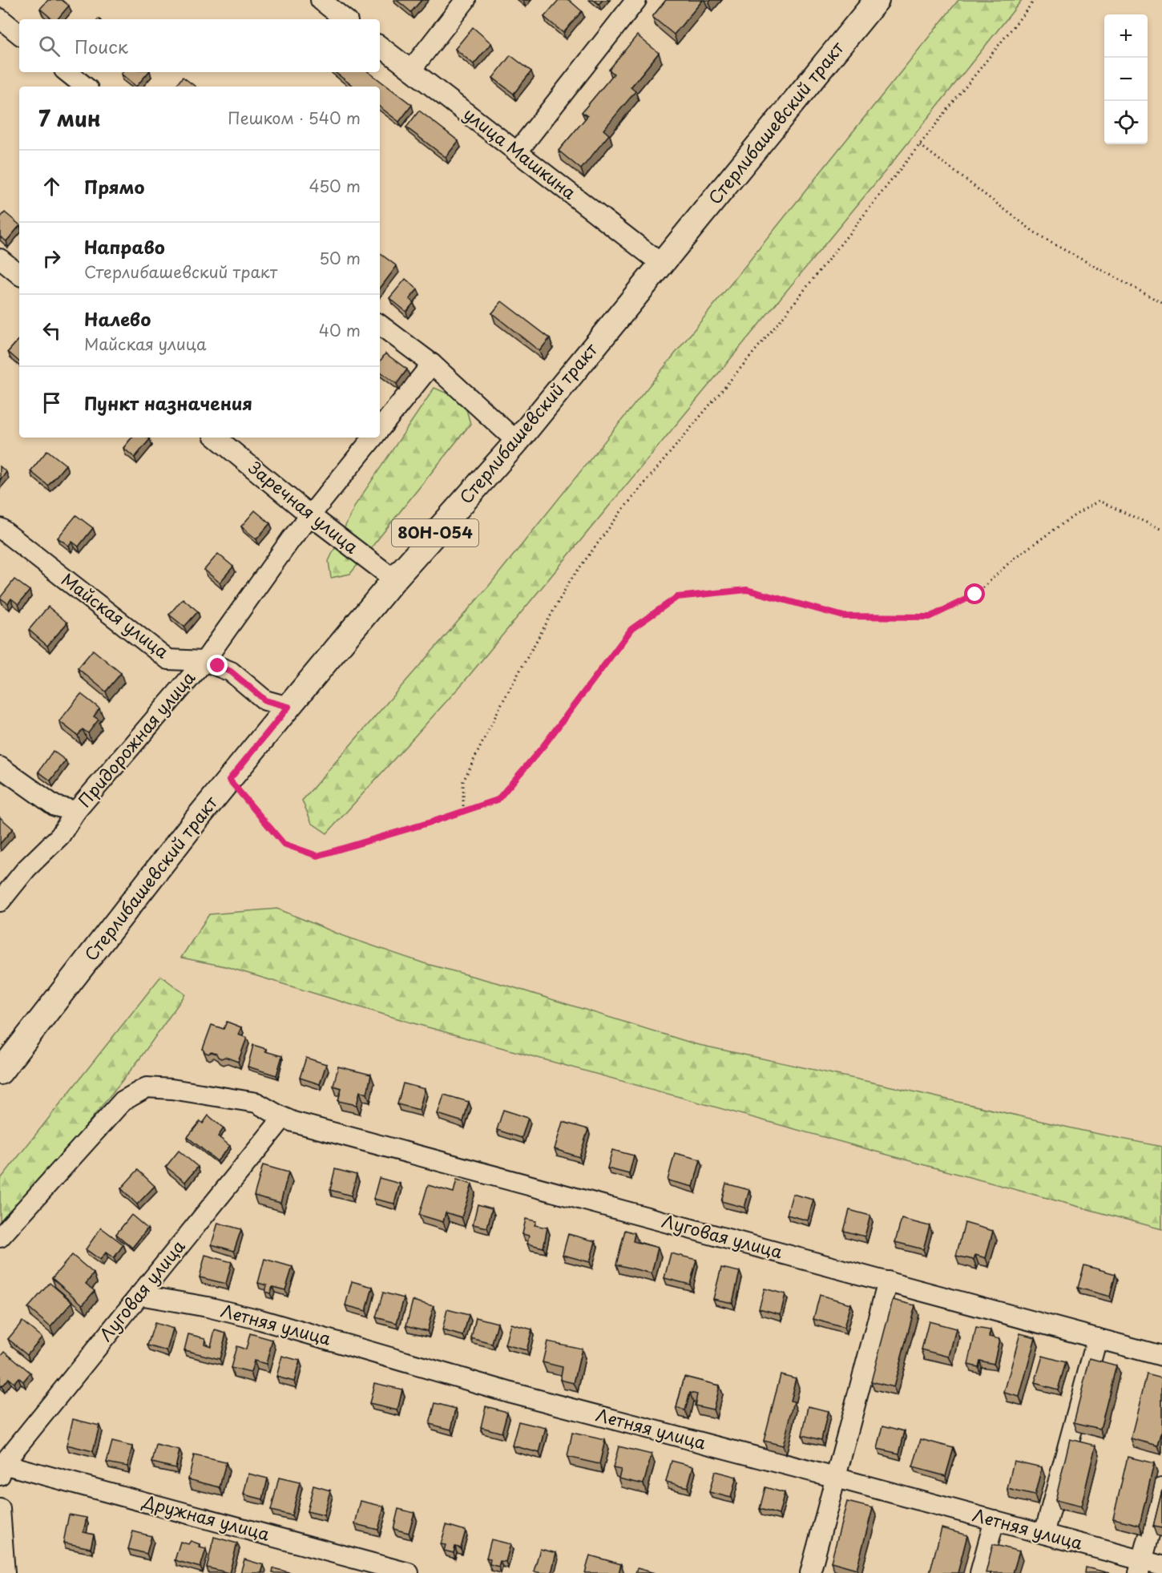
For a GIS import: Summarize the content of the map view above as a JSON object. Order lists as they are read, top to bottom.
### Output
{
  "streets": {
    "main road": ["Стерлибашевский тракт", "80Н-054"],
    "street": [
      "улица Машкина",
      "Заречная улица",
      "Майская улица",
      "Придорожная улица",
      "Луговая улица",
      "Летняя улица",
      "Дружная улица"
    ]
  },
  "crossings": [
    ["Стерлибашевский тракт", "улица Машкина"],
    ["Стерлибашевский тракт", "Заречная улица"],
    ["Стерлибашевский тракт", "Майская улица"],
    ["Заречная улица", "Придорожная улица"],
    ["Майская улица", "Придорожная улица"],
    ["Луговая улица", "Летняя улица"],
    ["Луговая улица", "Дружная улица"]
  ],
  "page": {
    "map_buttons": ["+", "−"],
    "search": "Поиск",
    "heading": ["7 мин", "Пешком · 540 m"],
    "list": [
      ["Прямо", "450 m"],
      ["Направо", "Стерлибашевский тракт", "50 m"],
      ["Налево", "Майская улица", "40 m"],
      "Пункт назначения"
    ]
  }
}
